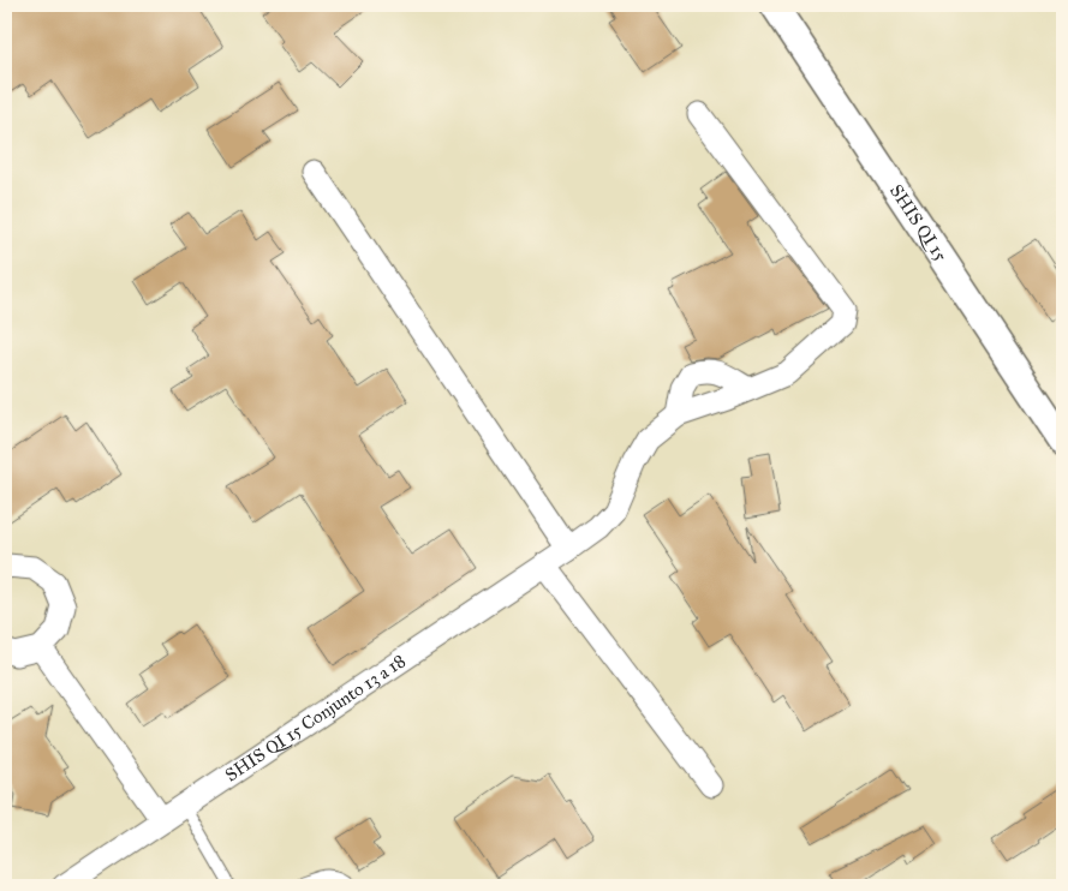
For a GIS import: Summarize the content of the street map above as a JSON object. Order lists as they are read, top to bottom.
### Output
{
  "streets": {
    "street": ["SHIS QI 15", "SHIS QI 15 Conjunto 13 a 18"]
  }
}
